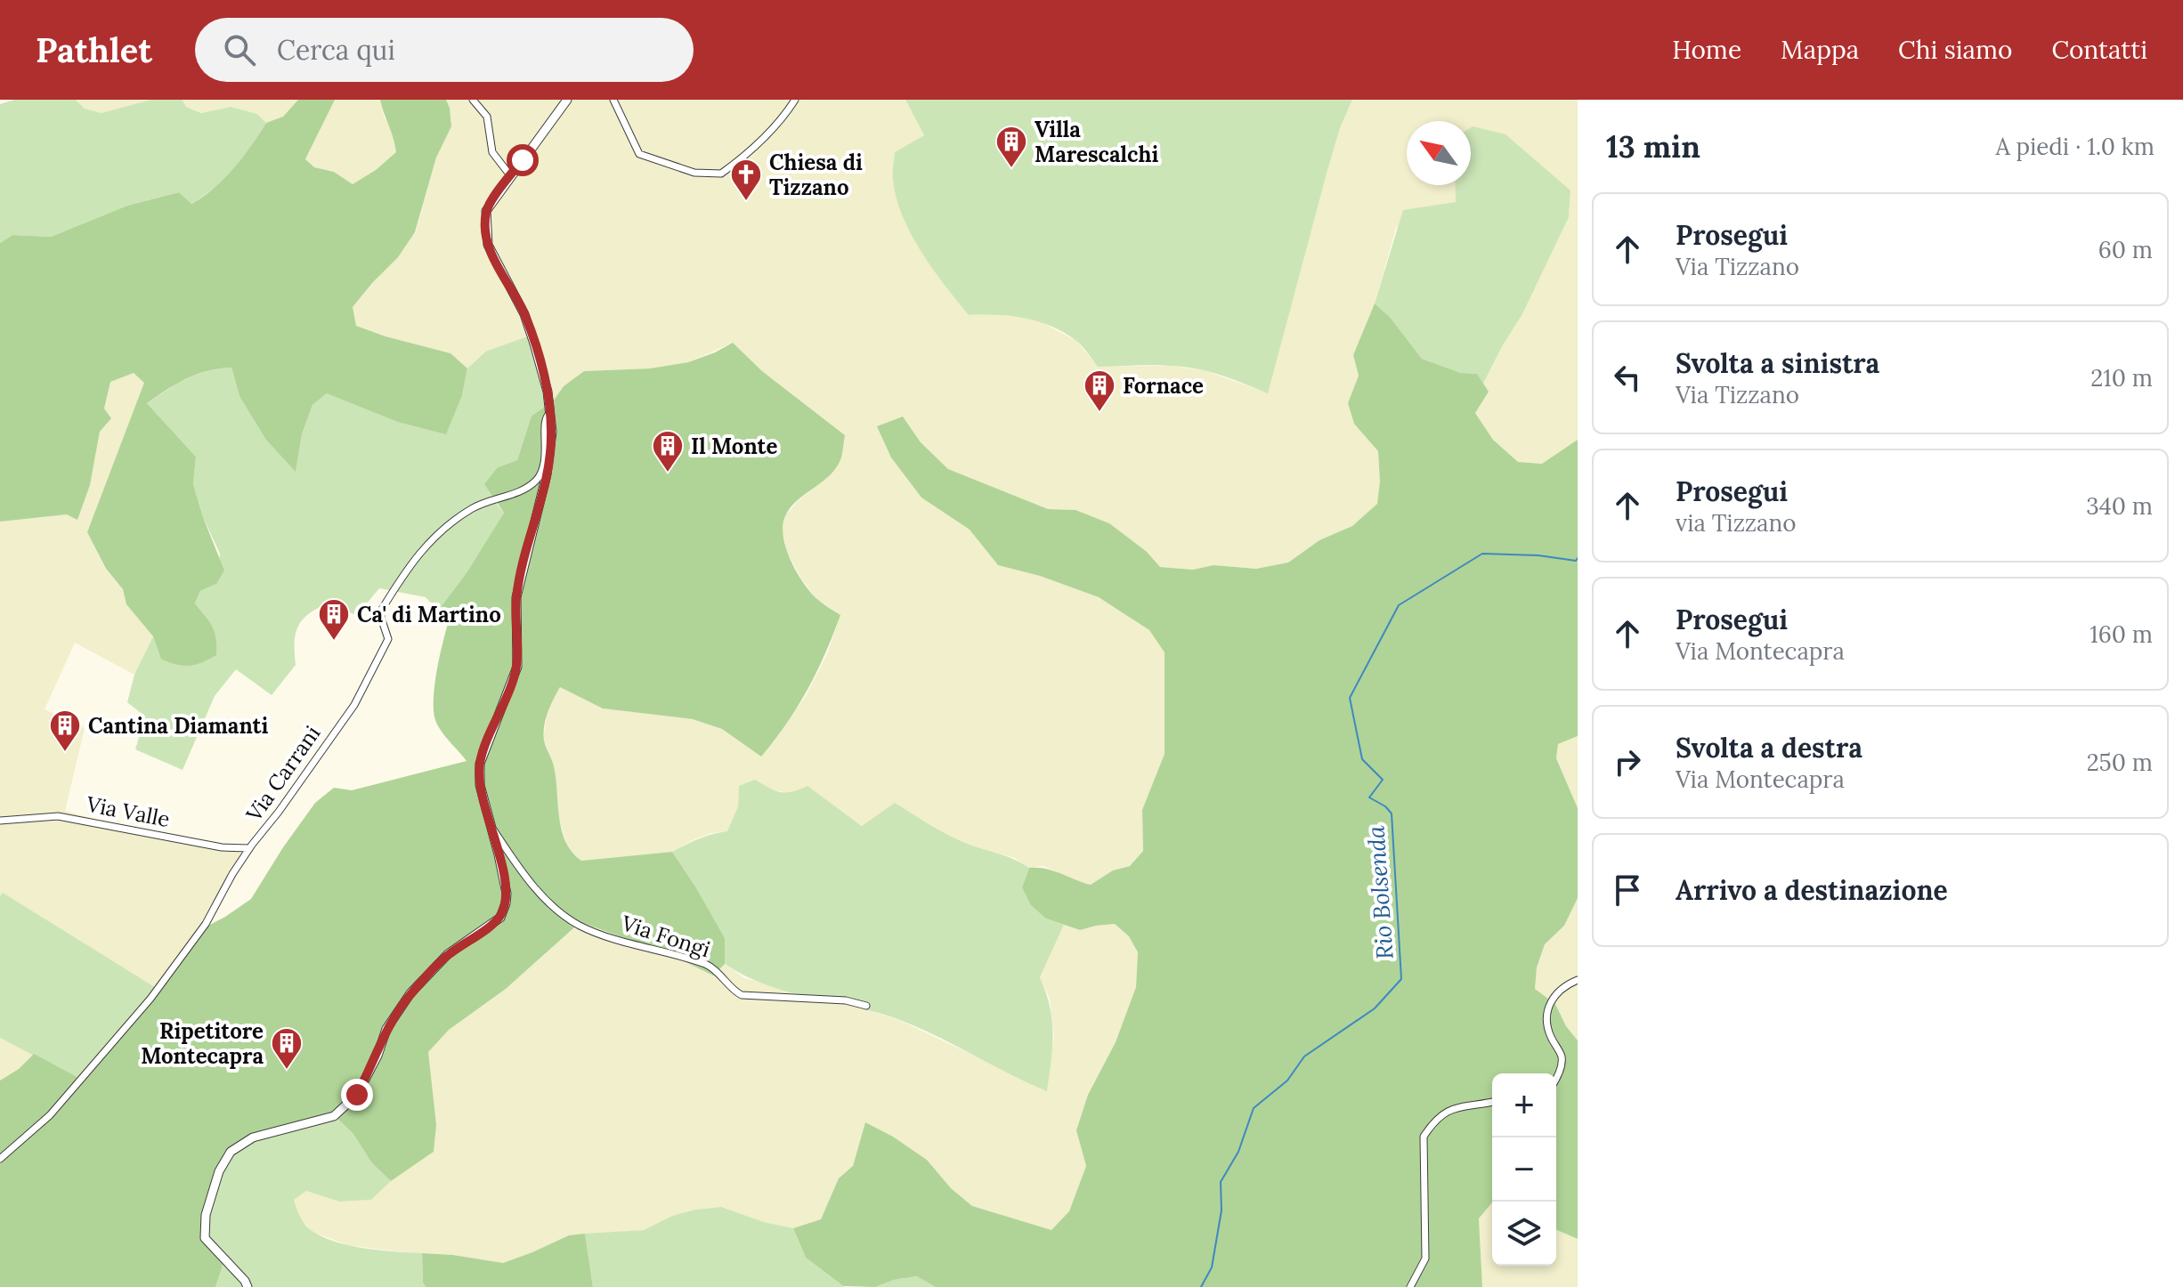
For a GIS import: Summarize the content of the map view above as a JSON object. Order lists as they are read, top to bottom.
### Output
{
  "streets": {
    "street": ["Via Carrani", "Via Valle", "Via Fongi"]
  },
  "crossings": [
    ["Via Carrani", "Via Valle"]
  ],
  "water": ["Rio Bolsenda"],
  "places": {
    "building": [
      "Villa Marescalchi",
      "Fornace",
      "Il Monte",
      "Ca' di Martino",
      "Cantina Diamanti",
      "Ripetitore Montecapra"
    ],
    "church": ["Chiesa di Tizzano"]
  },
  "north": "top left",
  "page": {
    "header": "Pathlet",
    "search": "Cerca qui",
    "nav": [
      "Home",
      "Mappa",
      "Chi siamo",
      "Contatti"
    ],
    "heading": ["13 min", "A piedi · 1.0 km"],
    "list": [
      ["Prosegui", "Via Tizzano", "60 m"],
      ["Svolta a sinistra", "Via Tizzano", "210 m"],
      ["Prosegui", "via Tizzano", "340 m"],
      ["Prosegui", "Via Montecapra", "160 m"],
      ["Svolta a destra", "Via Montecapra", "250 m"],
      "Arrivo a destinazione"
    ],
    "map_buttons": ["+", "−"]
  }
}
